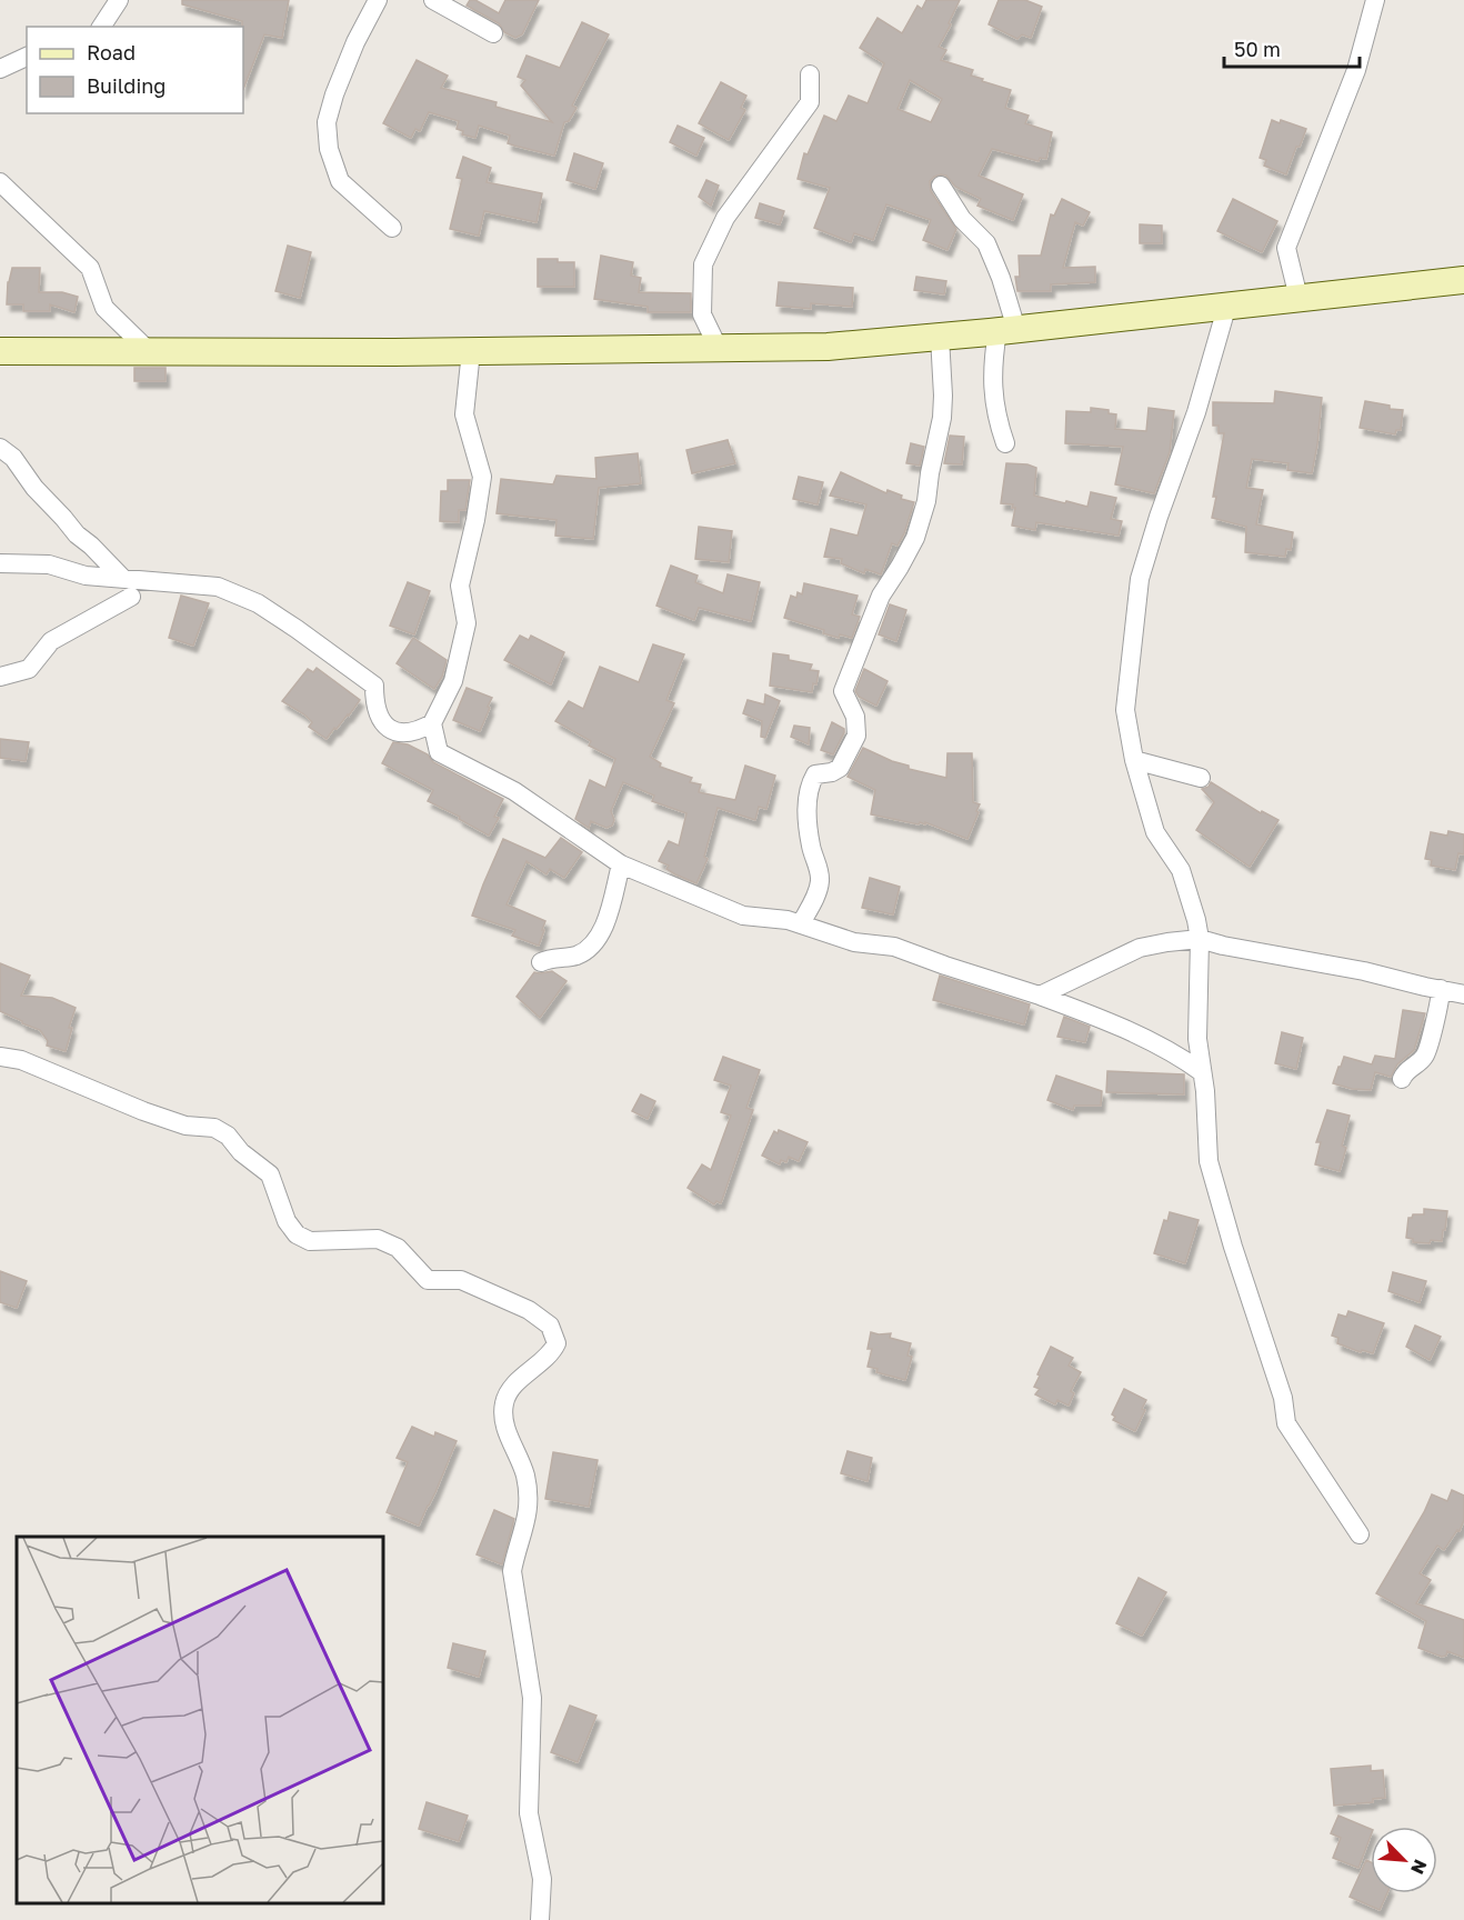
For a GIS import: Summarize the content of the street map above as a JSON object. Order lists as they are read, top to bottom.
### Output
{
  "legend": ["Road", "Building"],
  "scale_bar": "50 m",
  "north": "bottom right"
}
